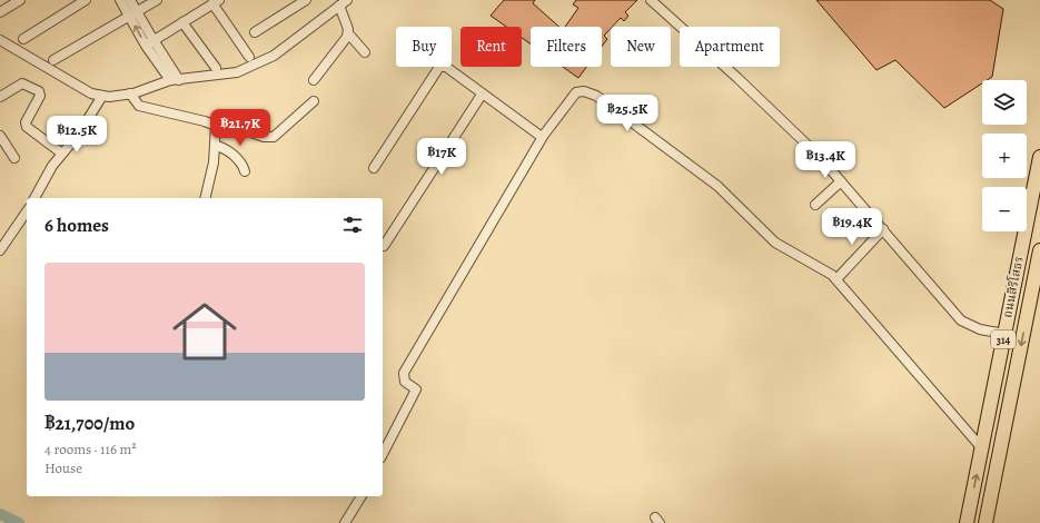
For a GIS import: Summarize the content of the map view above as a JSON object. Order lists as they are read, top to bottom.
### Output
{
  "streets": {
    "highway": ["ถนนสิริโสธร", "314"]
  },
  "page": {
    "chip": [
      "Buy",
      "Rent",
      "Filters",
      "New",
      "Apartment"
    ],
    "map_buttons": ["+", "−"],
    "price": [
      "฿25.5K",
      "฿21.7K",
      "฿12.5K",
      "฿17K",
      "฿13.4K",
      "฿19.4K"
    ],
    "heading": "6 homes",
    "list": [
      {
        "name": "฿21,700/mo",
        "note": "4 rooms · 116 m² · House"
      }
    ]
  }
}
